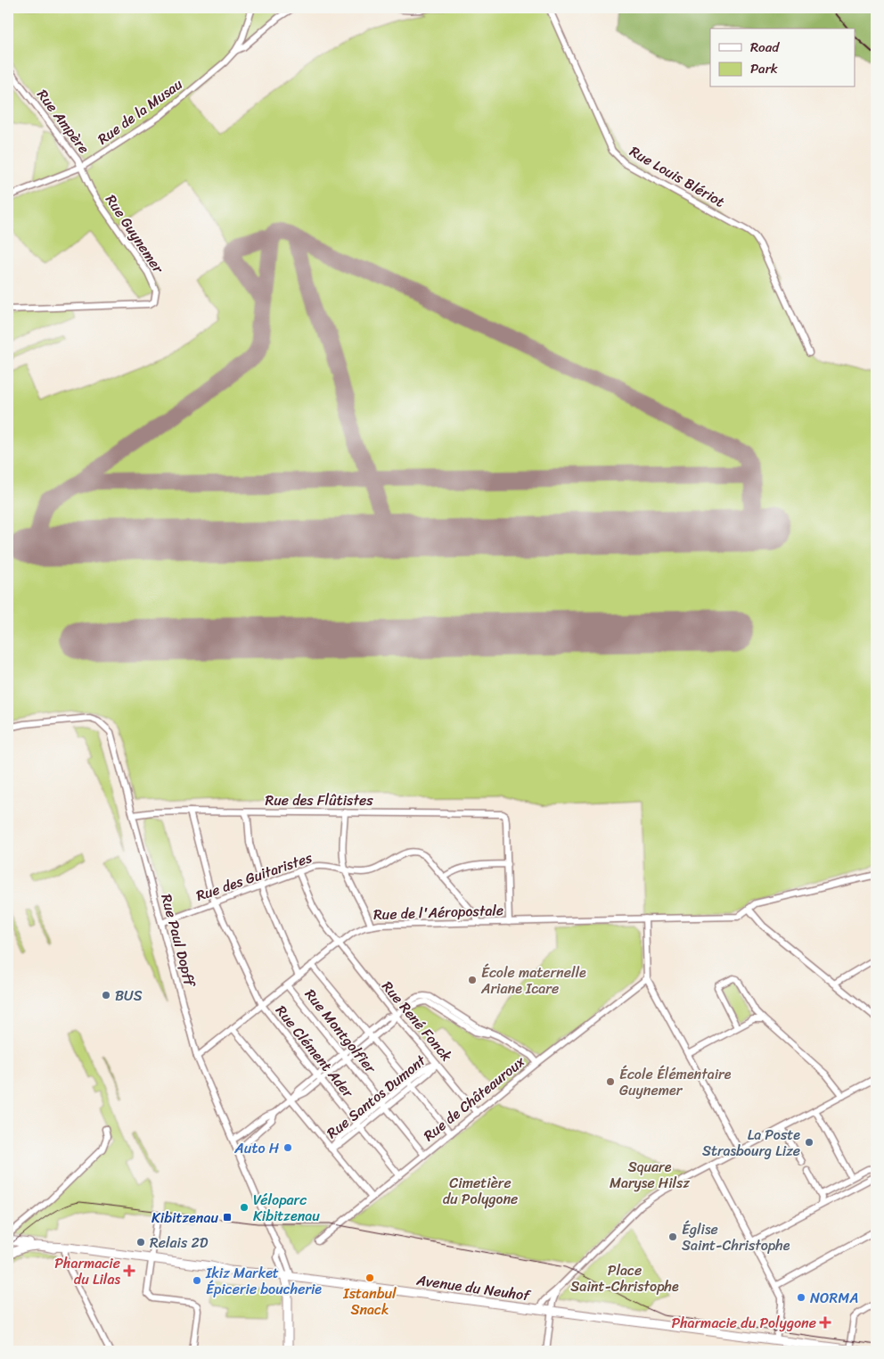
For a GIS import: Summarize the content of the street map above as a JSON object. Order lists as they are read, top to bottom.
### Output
{
  "streets": {
    "street": [
      "Rue de la Musau",
      "Rue Ampère",
      "Rue Louis Blériot",
      "Rue Guynemer",
      "Rue des Flûtistes",
      "Rue des Guitaristes",
      "Rue de l'Aéropostale",
      "Rue Paul Dopff",
      "Rue René Fonck",
      "Rue Montgolfier",
      "Rue Clément Ader",
      "Rue Santos Dumont",
      "Rue de Châteauroux",
      "Avenue du Neuhof"
    ]
  },
  "crossings": [
    ["Rue de la Musau", "Rue Ampère"],
    ["Rue de la Musau", "Rue Guynemer"],
    ["Rue Ampère", "Rue Guynemer"],
    ["Rue des Flûtistes", "Rue Paul Dopff"],
    ["Rue des Flûtistes", "Rue Clément Ader"],
    ["Rue des Guitaristes", "Rue de l'Aéropostale"],
    ["Rue des Guitaristes", "Rue Paul Dopff"],
    ["Rue des Guitaristes", "Rue René Fonck"],
    ["Rue des Guitaristes", "Rue Clément Ader"],
    ["Rue de l'Aéropostale", "Rue Paul Dopff"],
    ["Rue de l'Aéropostale", "Rue René Fonck"],
    ["Rue de l'Aéropostale", "Rue Montgolfier"],
    ["Rue de l'Aéropostale", "Rue Clément Ader"],
    ["Rue Paul Dopff", "Avenue du Neuhof"],
    ["Rue René Fonck", "Rue Santos Dumont"],
    ["Rue René Fonck", "Rue de Châteauroux"],
    ["Rue Montgolfier", "Rue Santos Dumont"],
    ["Rue Montgolfier", "Rue de Châteauroux"],
    ["Rue Clément Ader", "Rue Santos Dumont"],
    ["Rue Clément Ader", "Rue de Châteauroux"]
  ],
  "parks": ["Square Maryse Hilsz", "Cimetière du Polygone", "Place Saint-Christophe"],
  "places": {
    "other": [
      "École maternelle Ariane Icare",
      "BUS",
      "École Élémentaire Guynemer",
      "La Poste Strasbourg Lize",
      "Auto H",
      "Véloparc Kibitzenau",
      "Église Saint-Christophe",
      "Relais 2D",
      "Istanbul Snack",
      "Ikiz Market Épicerie boucherie",
      "NORMA"
    ],
    "transit": ["Kibitzenau"],
    "health": ["Pharmacie du Lilas", "Pharmacie du Polygone"]
  },
  "legend": ["Road", "Park"]
}
